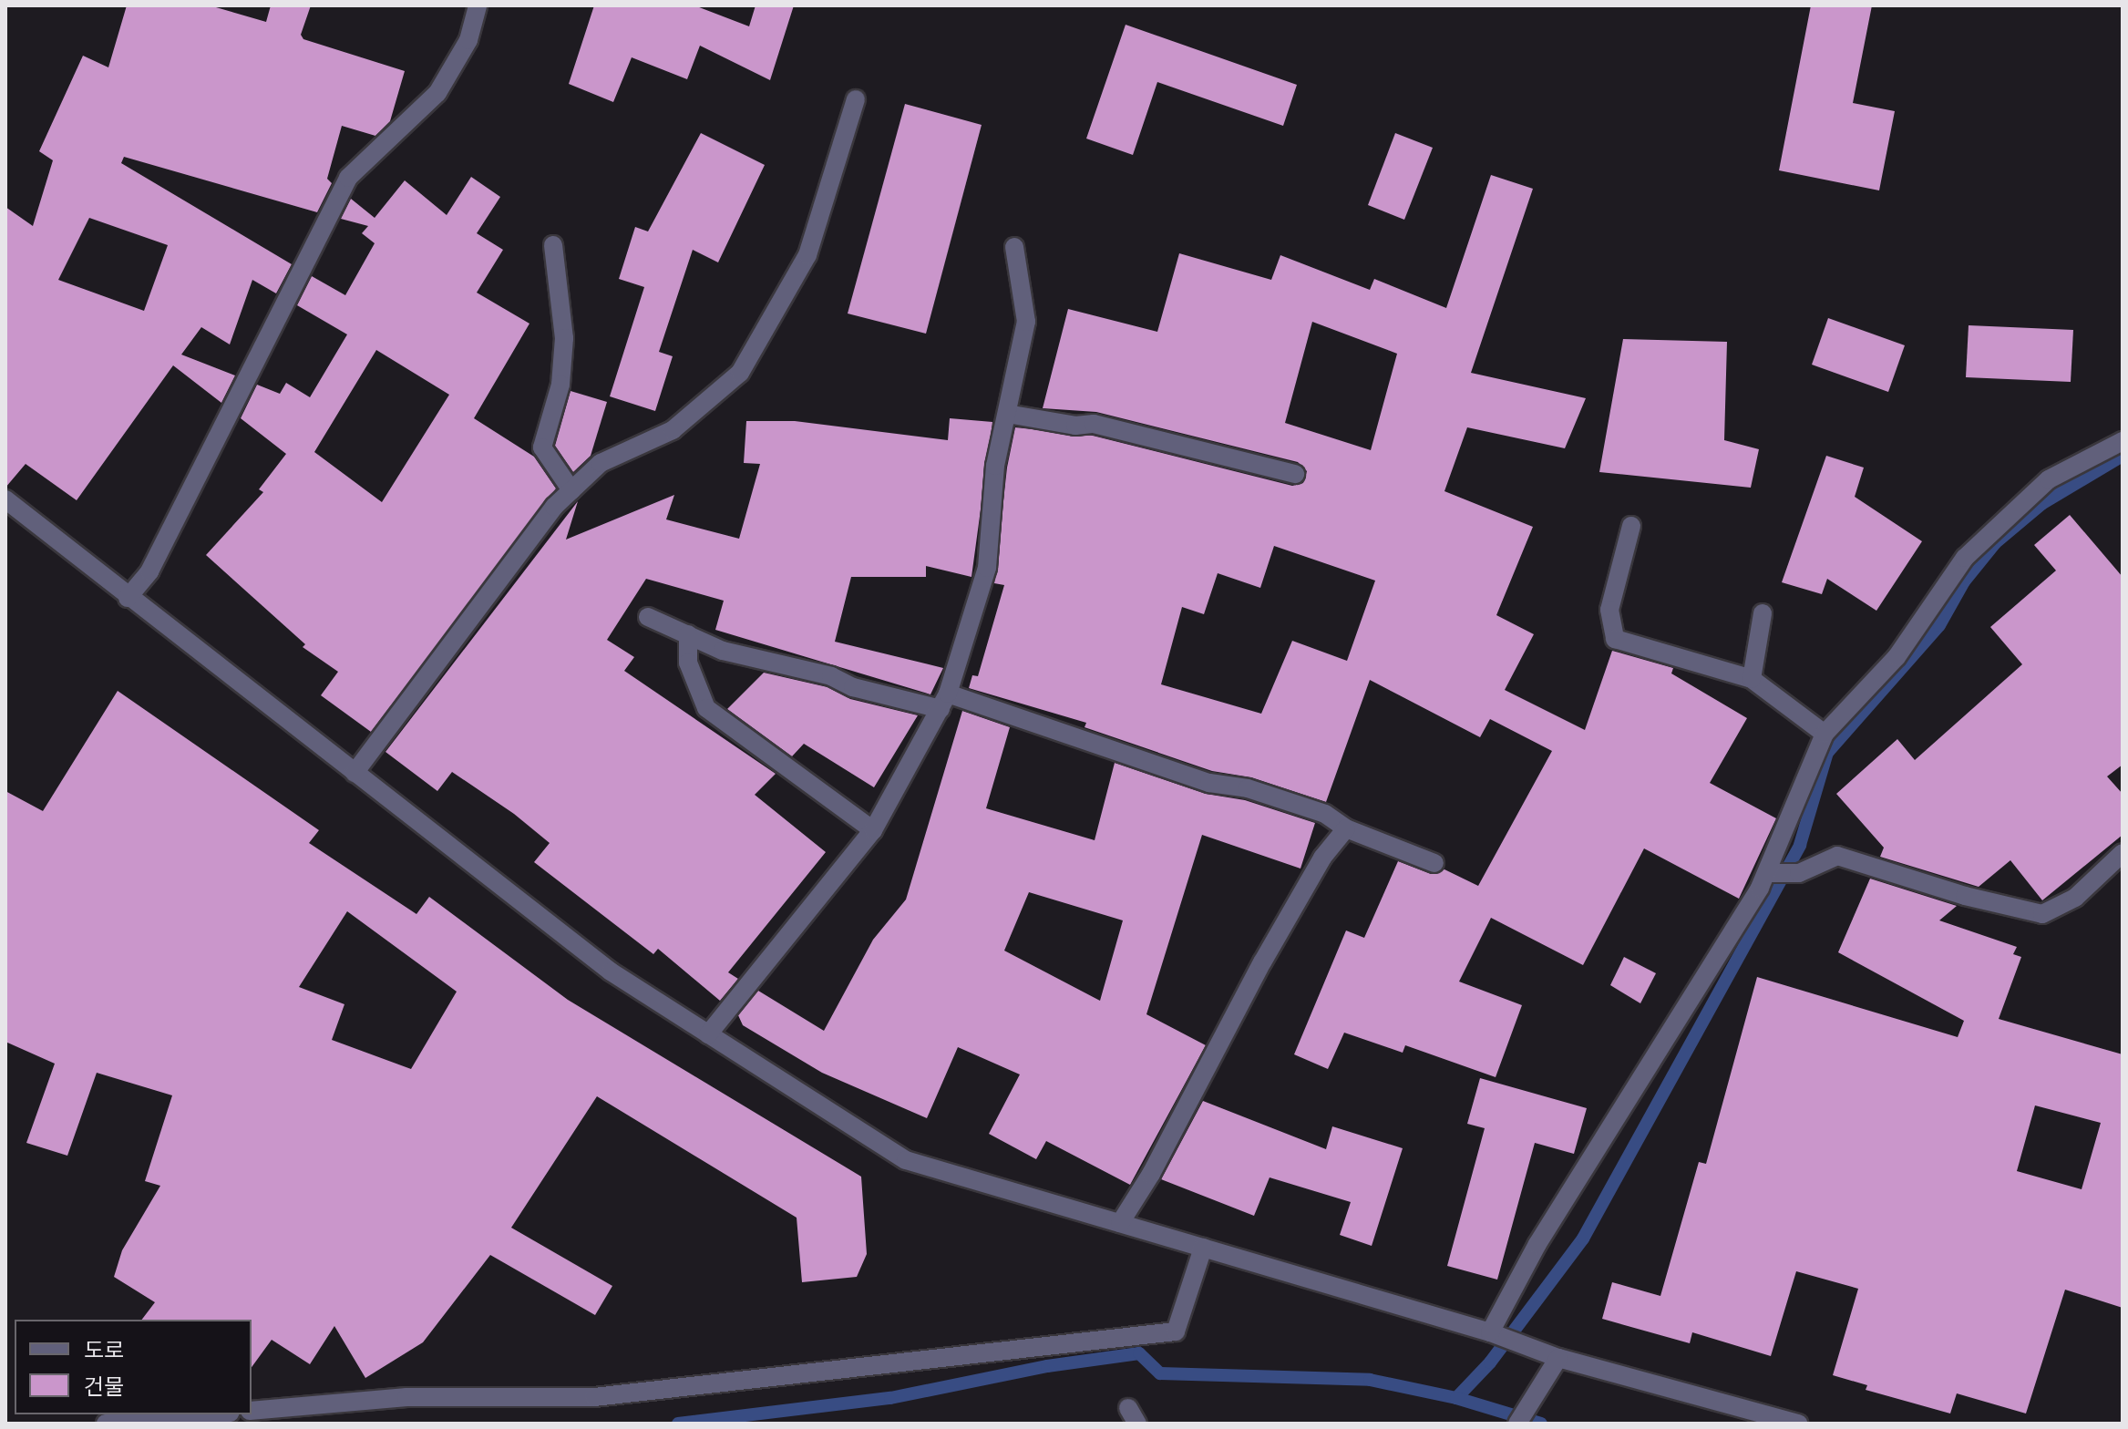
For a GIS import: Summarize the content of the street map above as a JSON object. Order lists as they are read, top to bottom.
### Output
{
  "legend": ["도로", "건물"]
}
